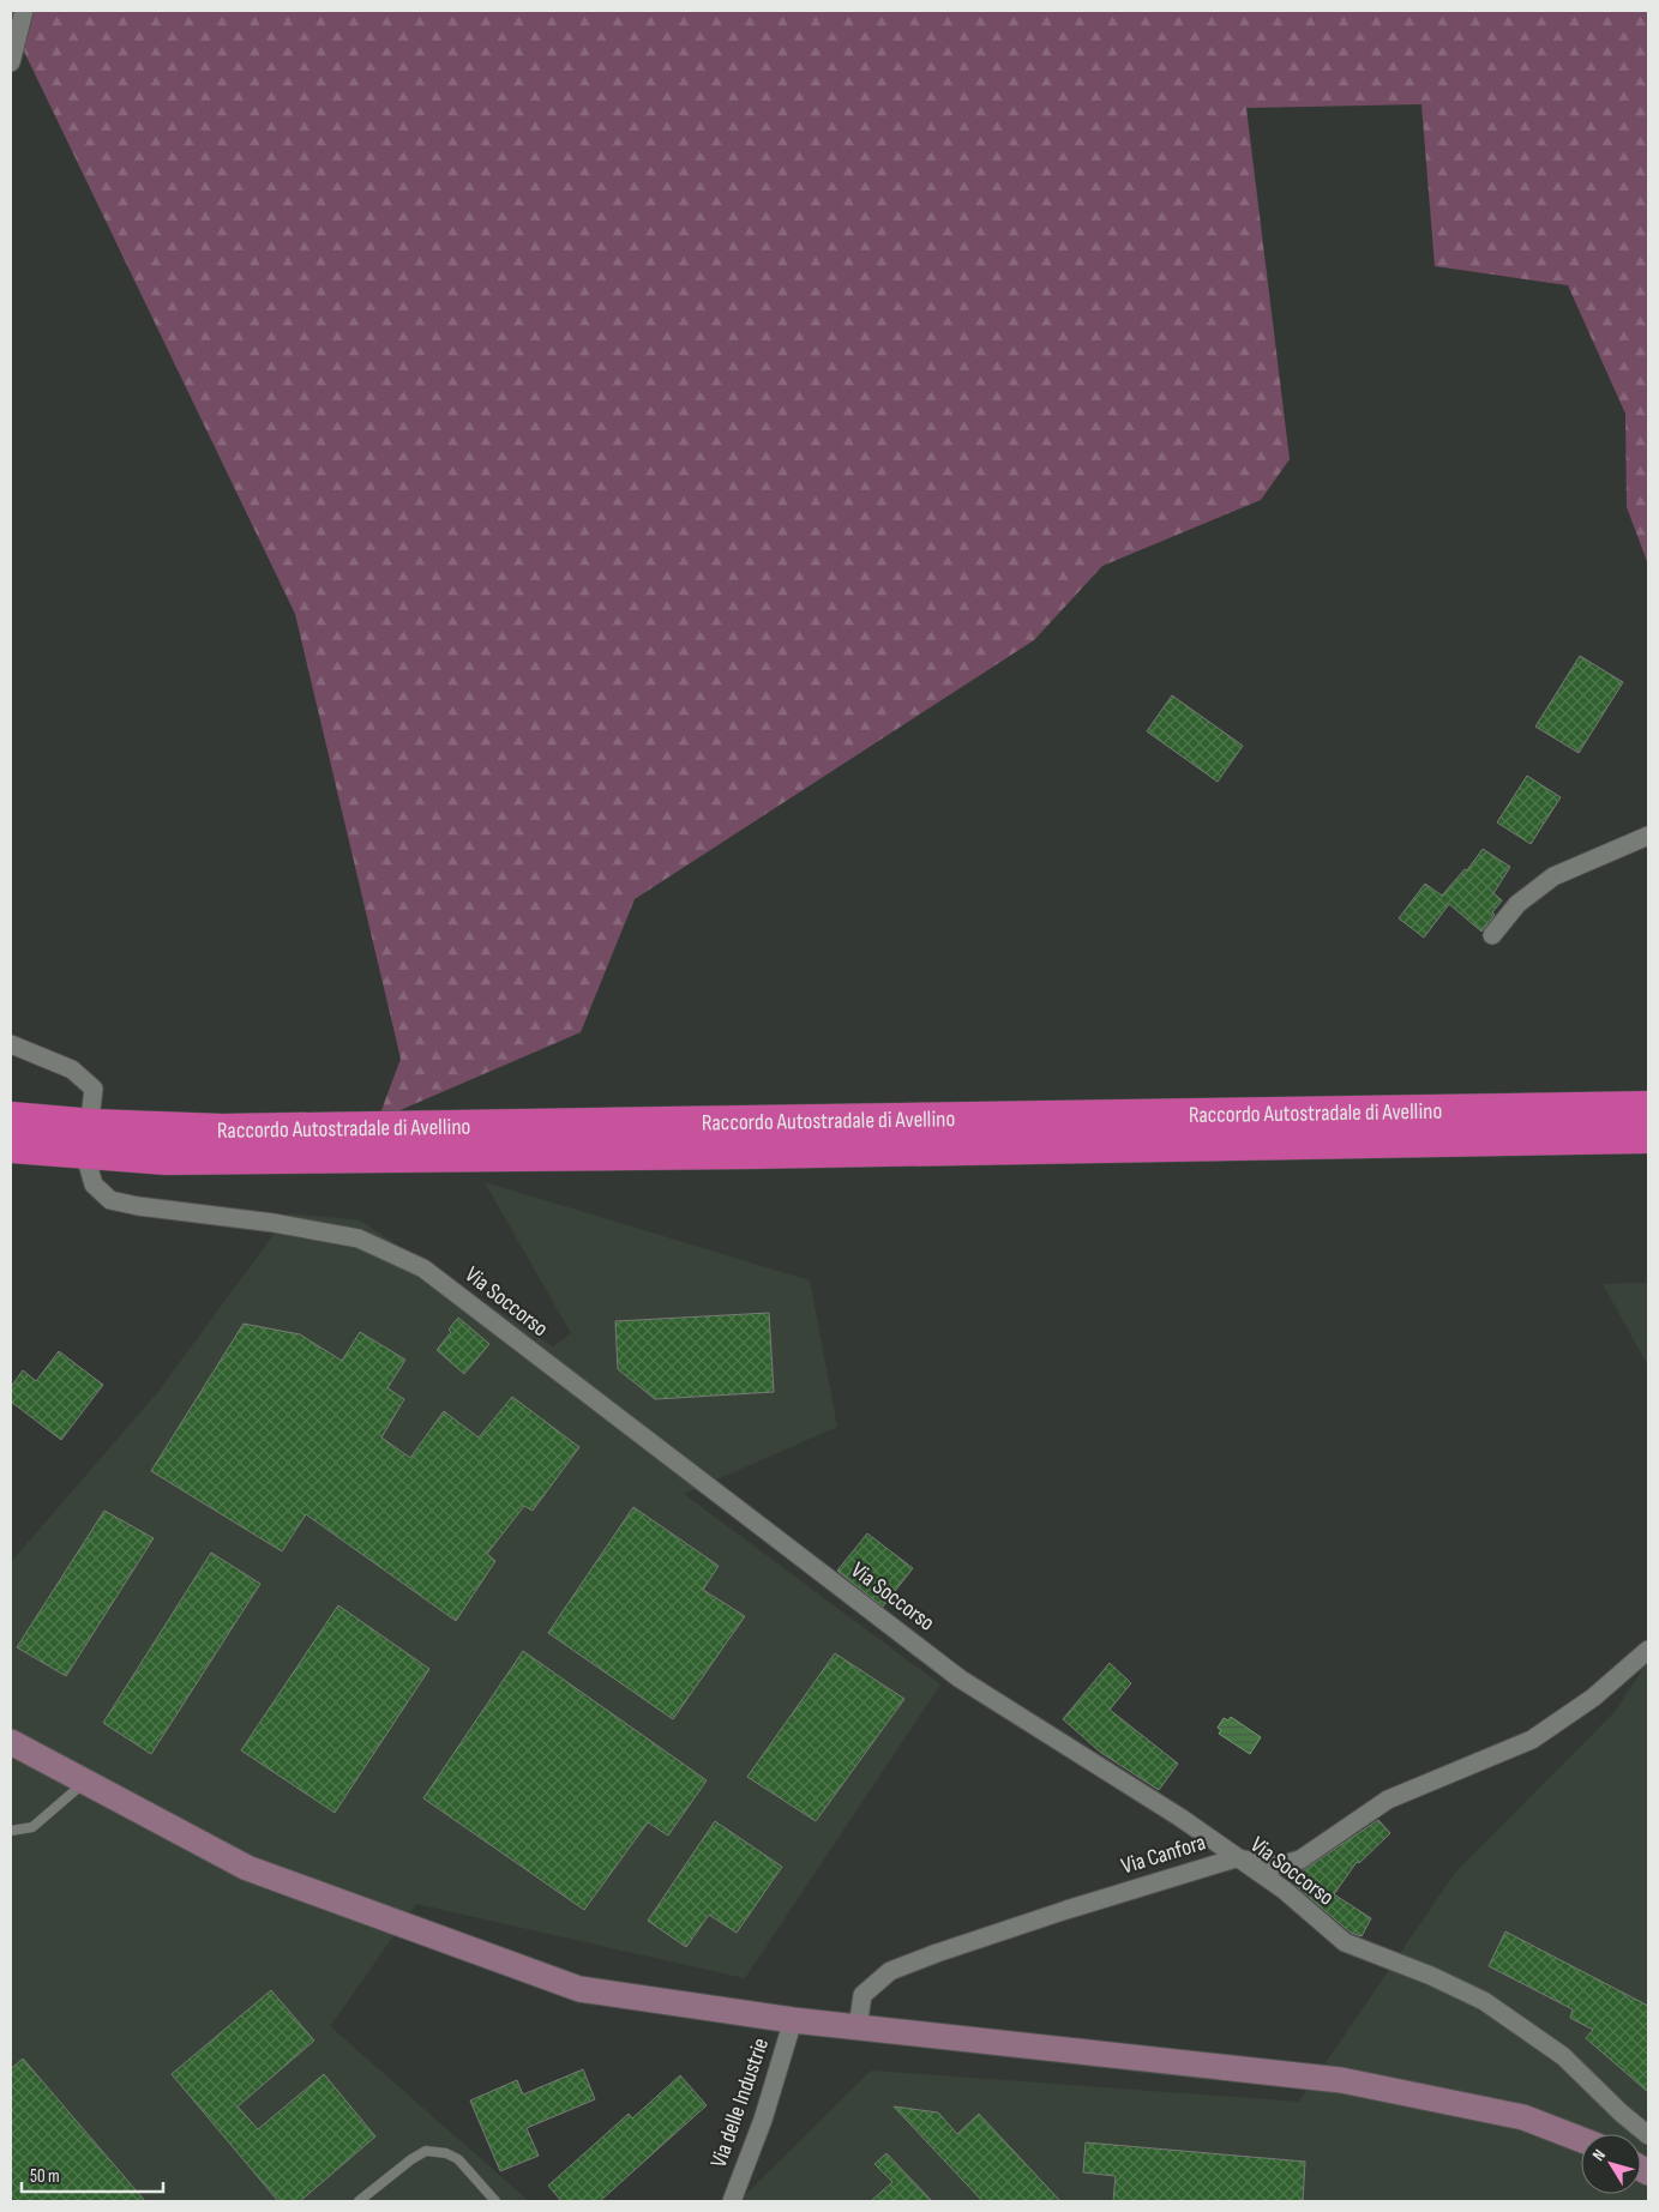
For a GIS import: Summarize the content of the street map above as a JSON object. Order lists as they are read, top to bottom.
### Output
{
  "streets": {
    "highway": ["Raccordo Autostradale di Avellino"],
    "street": ["Via Soccorso", "Via Canfora", "Via delle Industrie"]
  },
  "crossings": [
    ["Via Soccorso", "Via Canfora"]
  ],
  "scale_bar": "50 m",
  "north": "top left"
}
